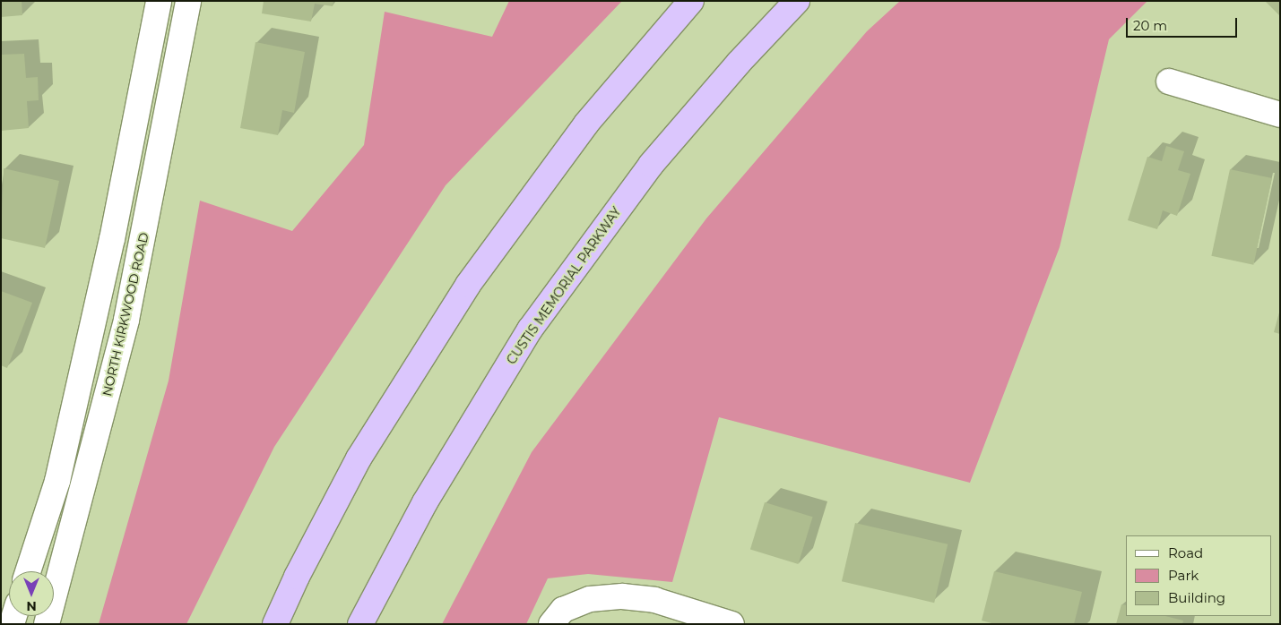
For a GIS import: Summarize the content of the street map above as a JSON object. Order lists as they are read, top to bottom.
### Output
{
  "streets": {
    "highway": ["CUSTIS MEMORIAL PARKWAY"],
    "main road": ["NORTH KIRKWOOD ROAD"]
  },
  "legend": ["Road", "Park", "Building"],
  "scale_bar": "20 m",
  "north": "bottom"
}
